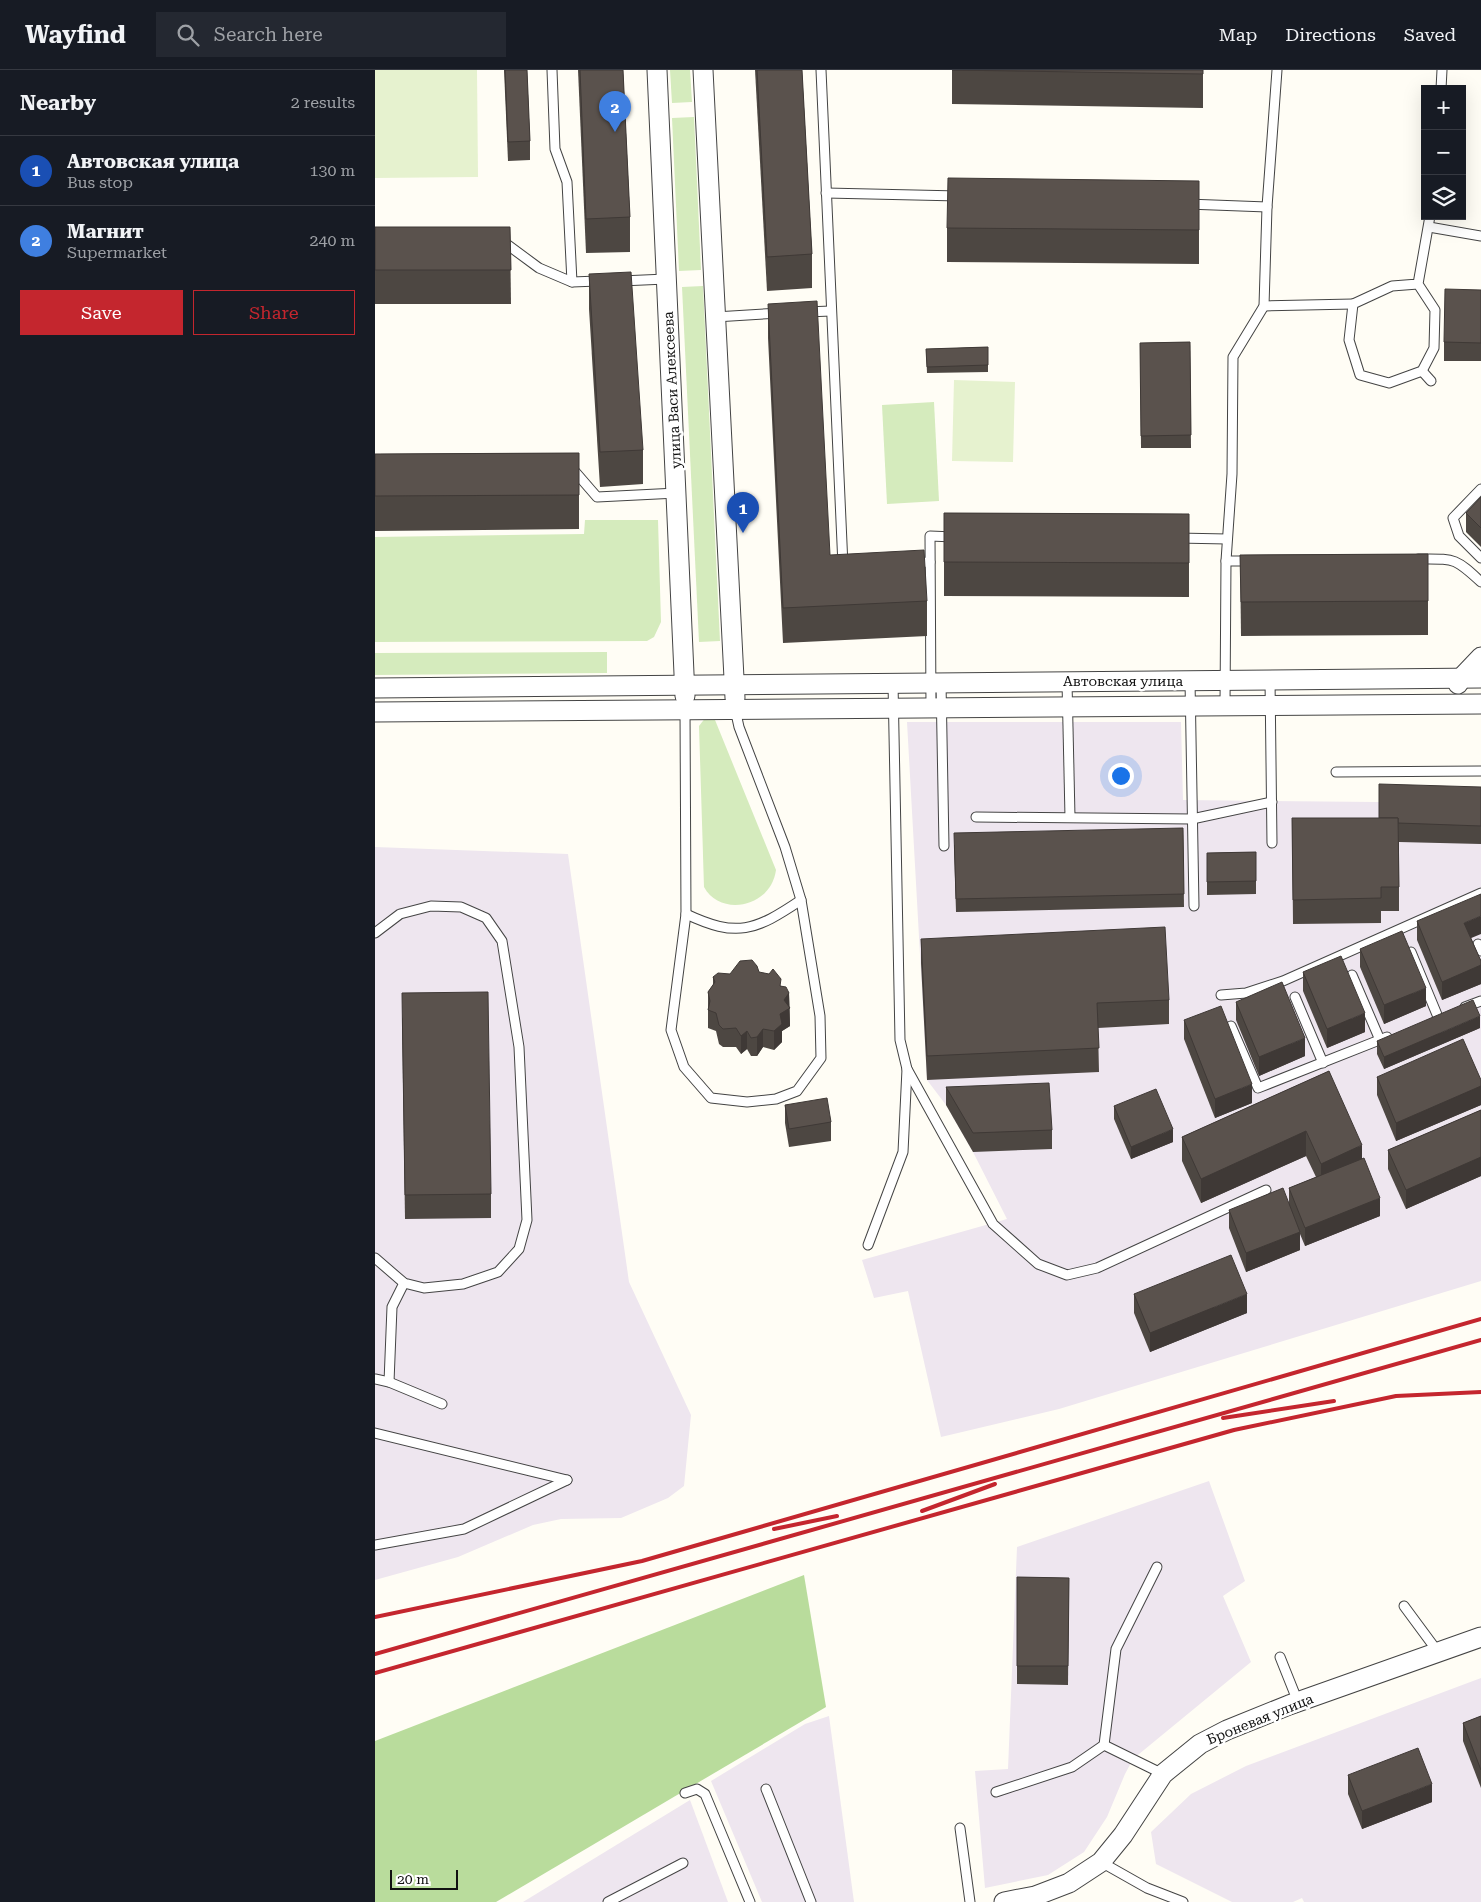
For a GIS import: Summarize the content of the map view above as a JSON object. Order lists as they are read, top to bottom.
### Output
{
  "streets": {
    "street": ["улица Васи Алексеева", "Автовская улица", "Броневая улица"]
  },
  "crossings": [
    ["улица Васи Алексеева", "Автовская улица"]
  ],
  "scale_bar": "20 m",
  "page": {
    "header": "Wayfind",
    "search": "Search here",
    "nav": ["Map", "Directions", "Saved"],
    "heading": ["Nearby", "2 results"],
    "map_buttons": ["+", "−"],
    "pins": ["2", "1"],
    "list": [
      {
        "mark": "1",
        "name": "Автовская улица",
        "note": "Bus stop",
        "value": "130 m"
      },
      {
        "mark": "2",
        "name": "Магнит",
        "note": "Supermarket",
        "value": "240 m"
      }
    ],
    "buttons": ["Save", "Share"],
    "scale": "20 m"
  }
}
